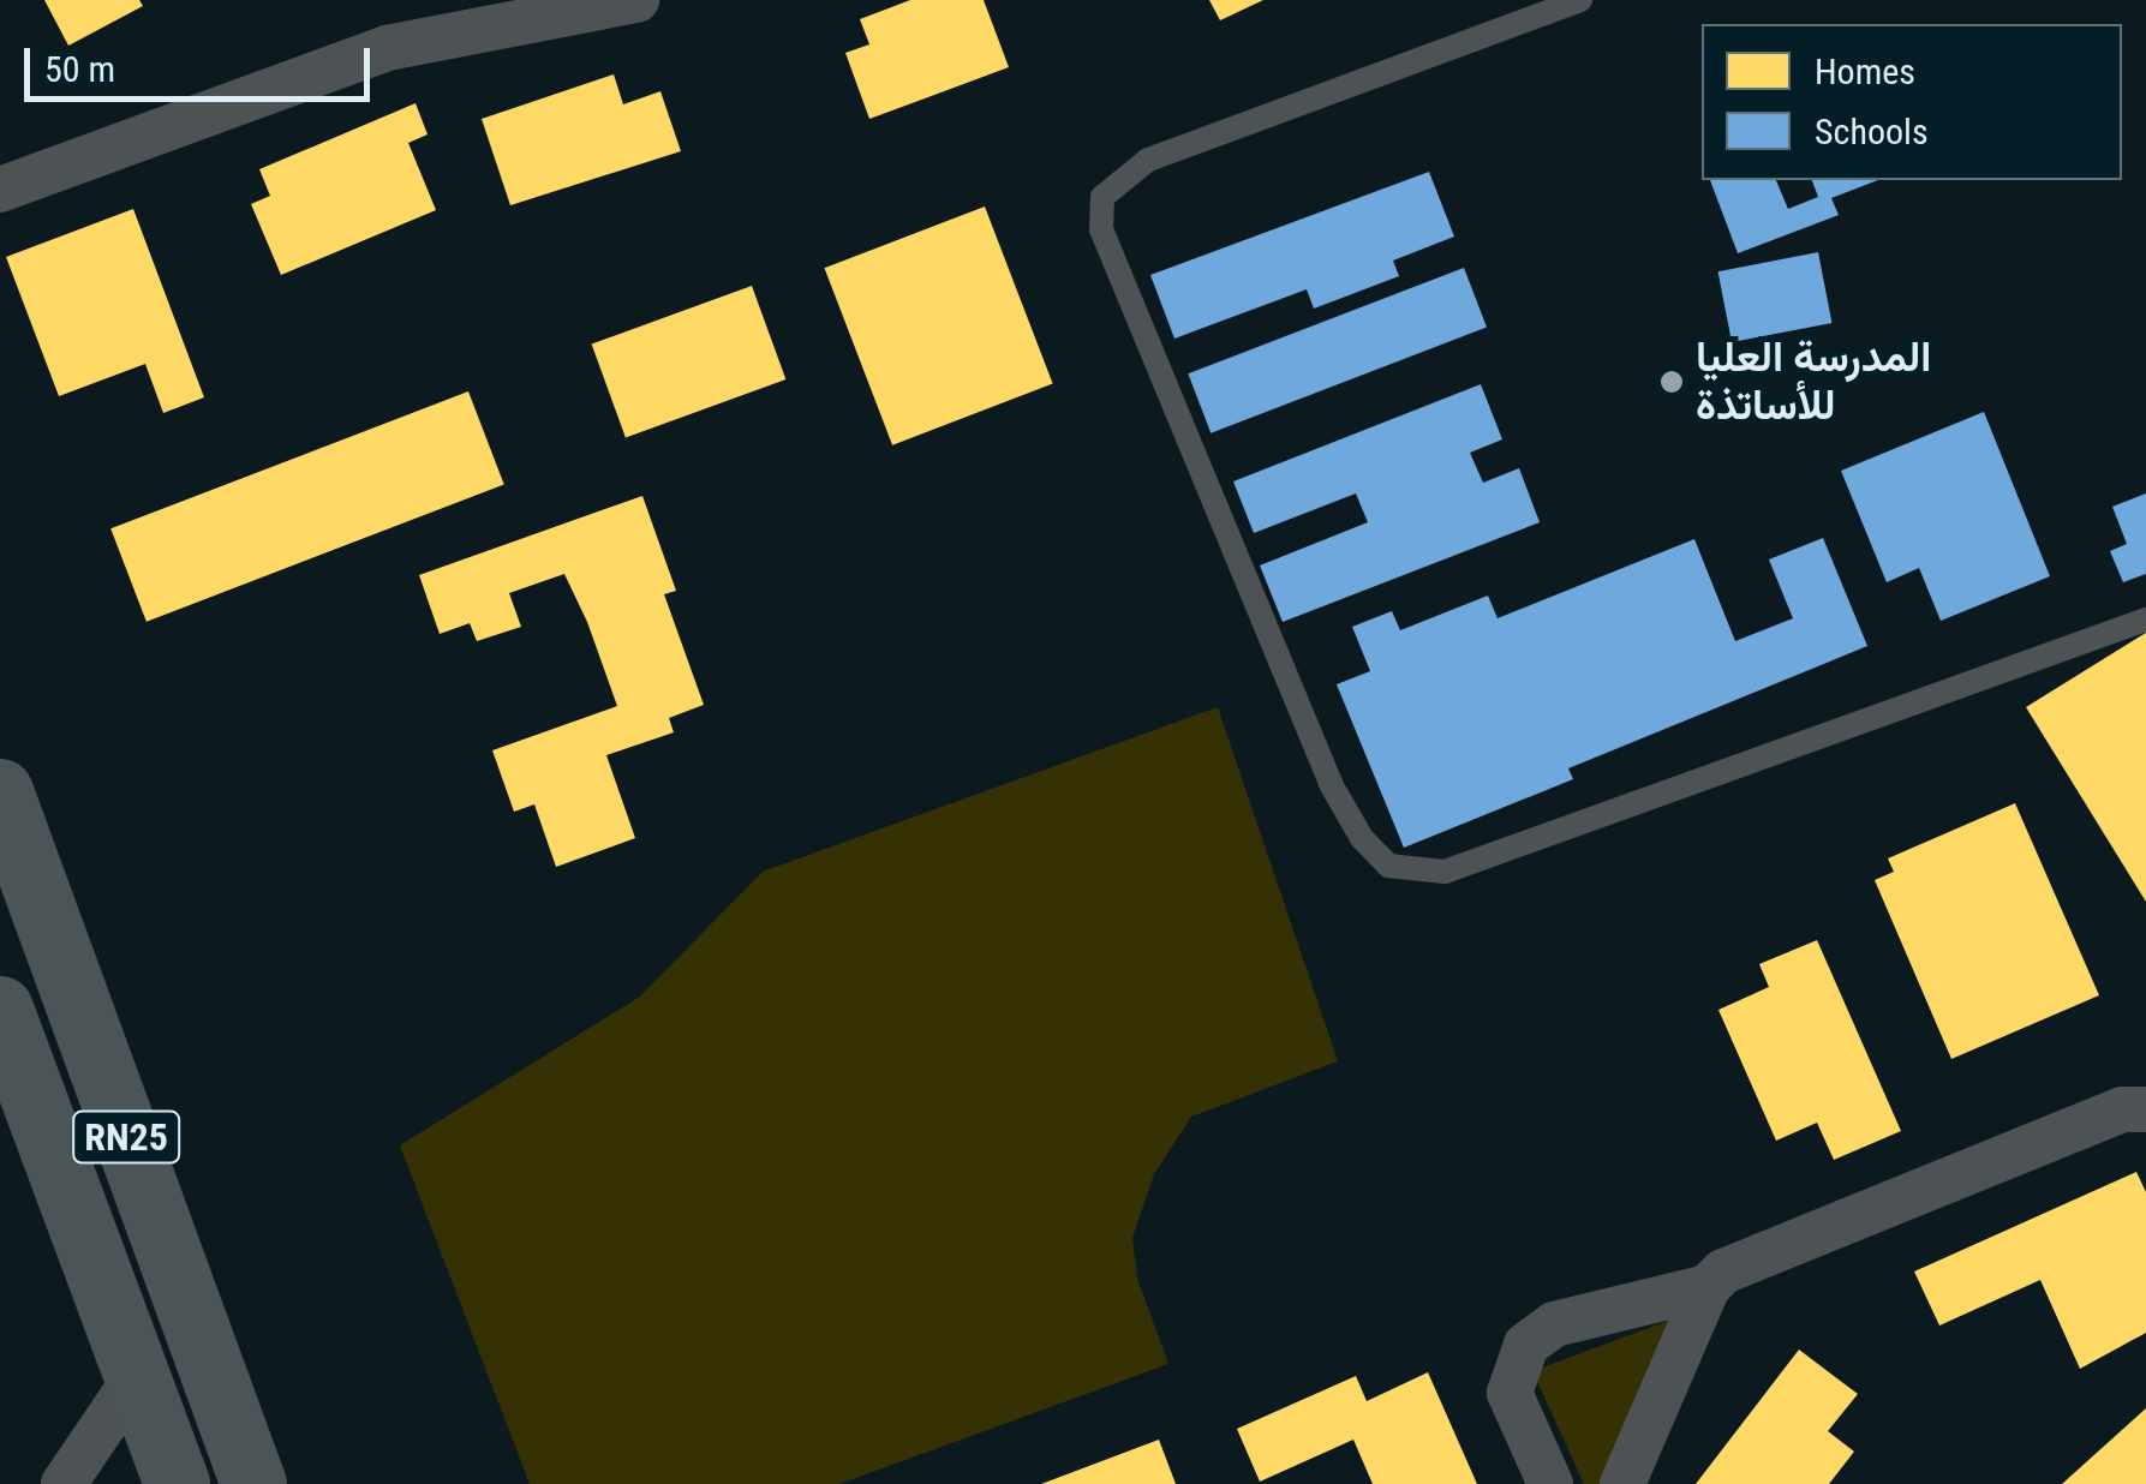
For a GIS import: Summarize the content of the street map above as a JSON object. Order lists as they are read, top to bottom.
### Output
{
  "streets": {
    "main road": ["RN25"]
  },
  "places": ["المدرسة العليا للأساتذة"],
  "legend": ["Homes", "Schools"],
  "scale_bar": "50 m"
}
